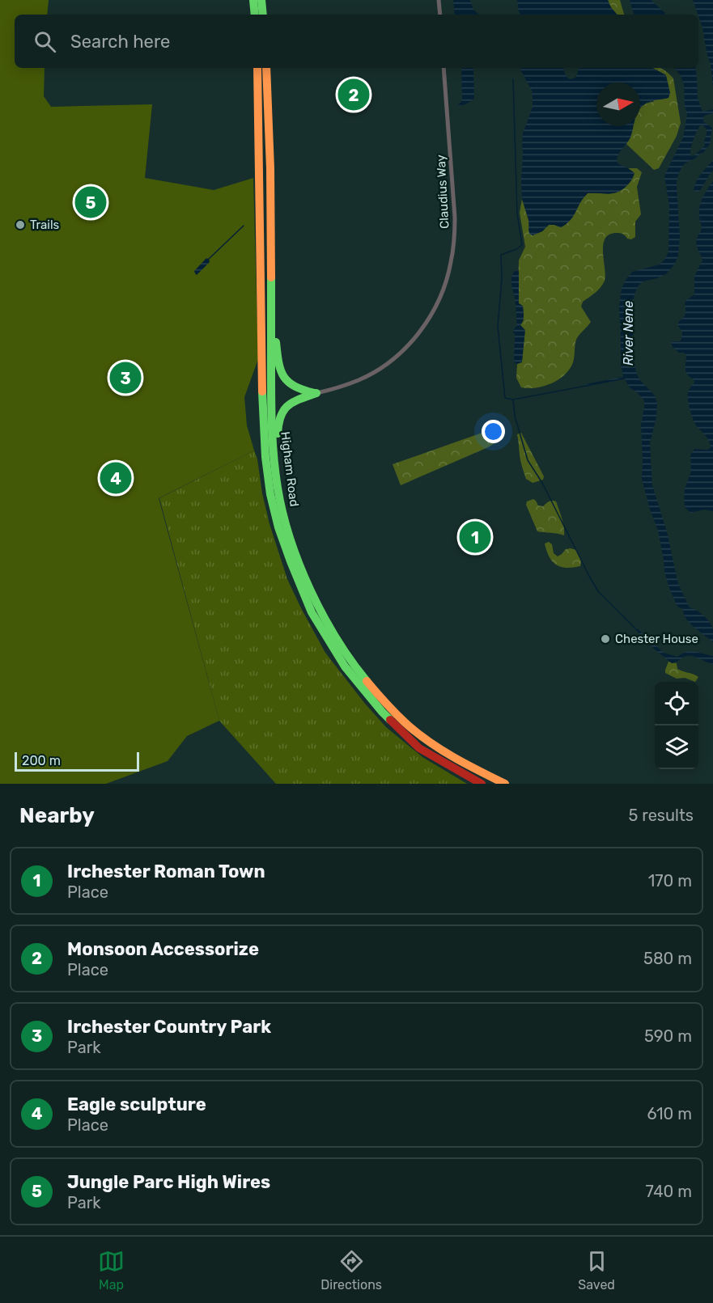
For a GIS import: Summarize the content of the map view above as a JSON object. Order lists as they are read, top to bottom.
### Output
{
  "streets": {
    "highway": ["Higham Road"],
    "street": ["Claudius Way"]
  },
  "water": ["River Nene"],
  "places": ["Trails", "Chester House"],
  "scale_bar": "200 m",
  "north": "right",
  "page": {
    "search": "Search here",
    "pins": [
      "2",
      "5",
      "3",
      "4",
      "1"
    ],
    "scale": "200 m",
    "heading": ["Nearby", "5 results"],
    "list": [
      {
        "mark": "1",
        "name": "Irchester Roman Town",
        "note": "Place",
        "value": "170 m"
      },
      {
        "mark": "2",
        "name": "Monsoon Accessorize",
        "note": "Place",
        "value": "580 m"
      },
      {
        "mark": "3",
        "name": "Irchester Country Park",
        "note": "Park",
        "value": "590 m"
      },
      {
        "mark": "4",
        "name": "Eagle sculpture",
        "note": "Place",
        "value": "610 m"
      },
      {
        "mark": "5",
        "name": "Jungle Parc High Wires",
        "note": "Park",
        "value": "740 m"
      }
    ],
    "nav": ["Map", "Directions", "Saved"]
  }
}
